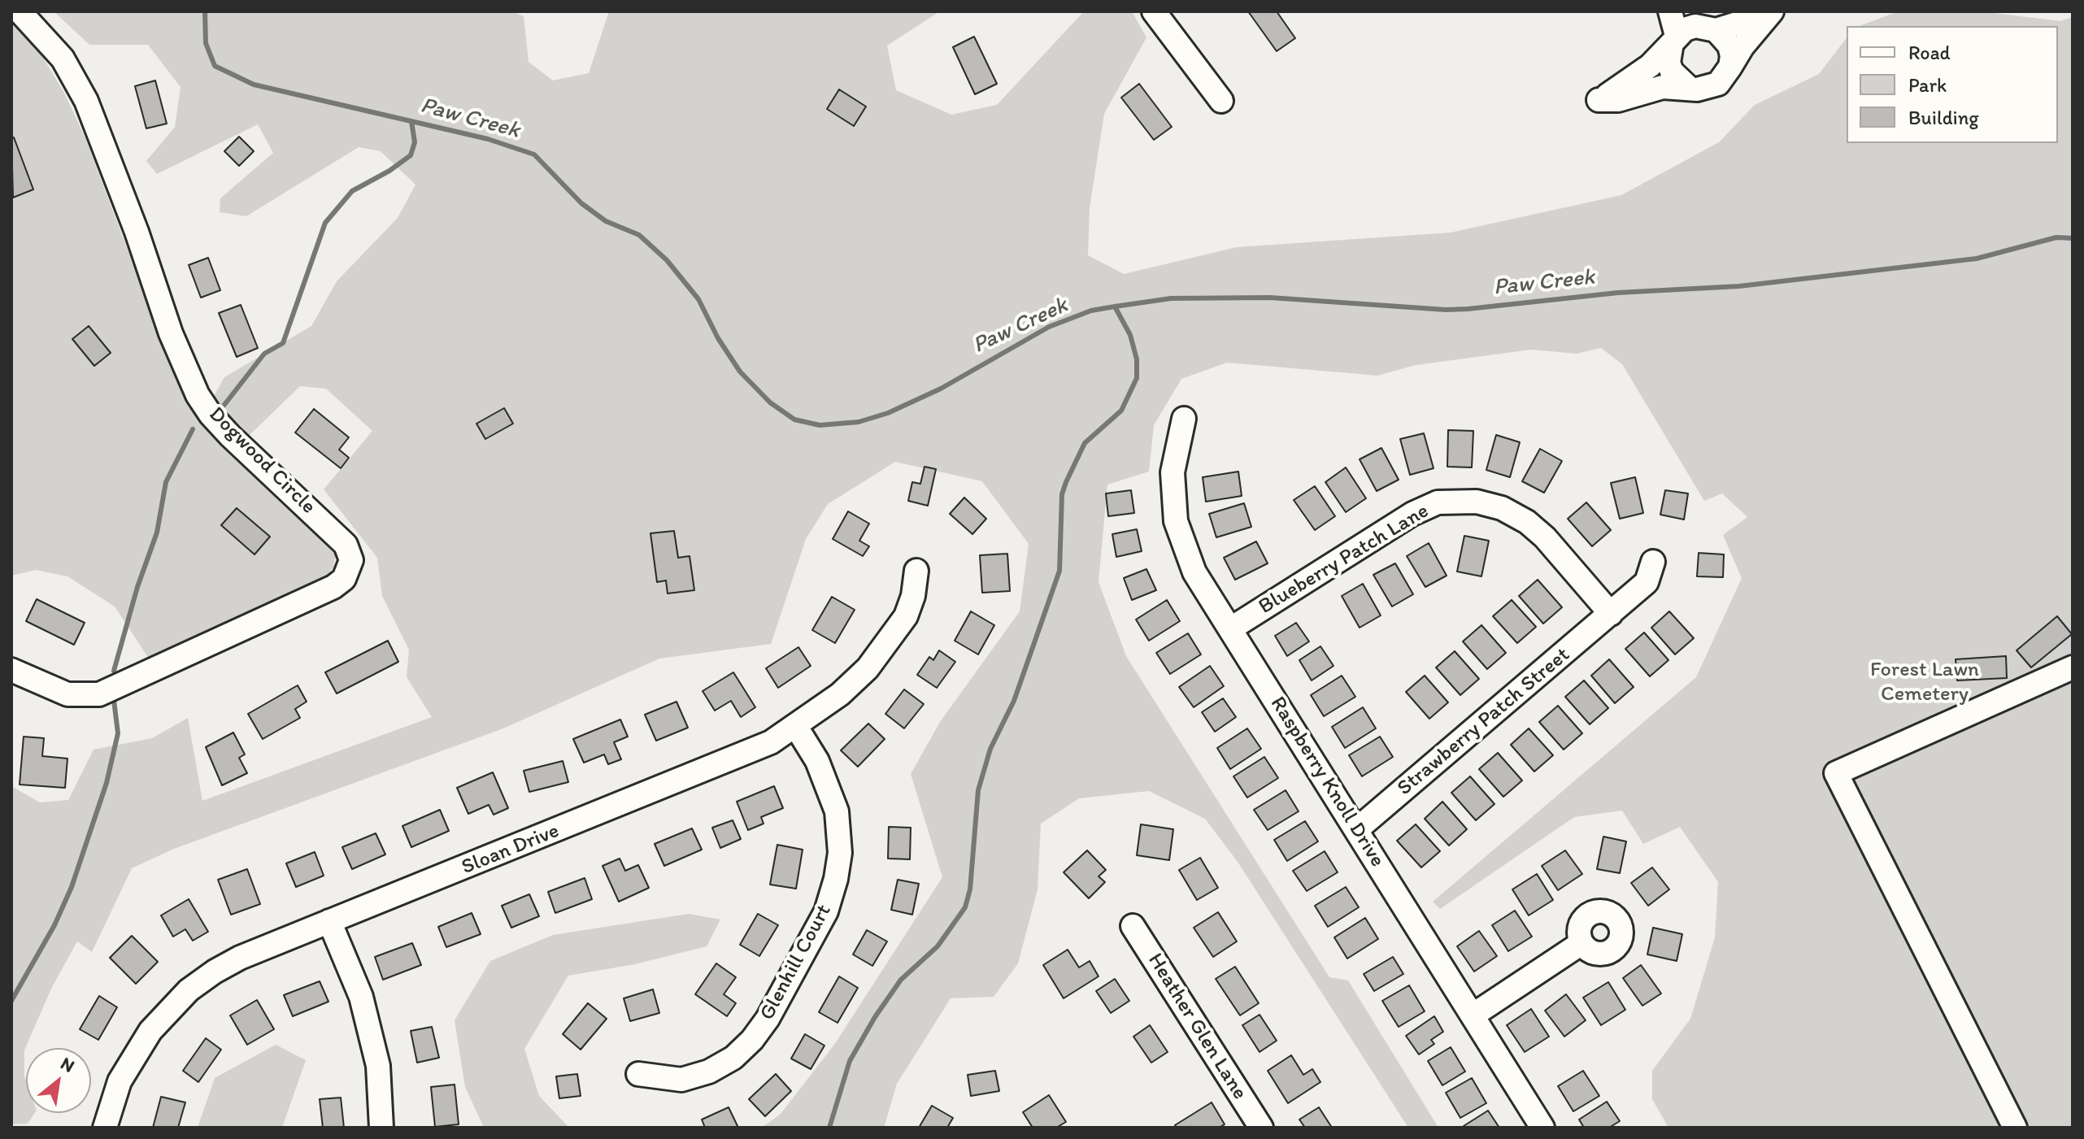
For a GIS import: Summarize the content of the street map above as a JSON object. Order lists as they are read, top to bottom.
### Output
{
  "streets": {
    "street": [
      "Dogwood Circle",
      "Blueberry Patch Lane",
      "Strawberry Patch Street",
      "Raspberry Knoll Drive",
      "Sloan Drive",
      "Glenhill Court",
      "Heather Glen Lane"
    ]
  },
  "crossings": [
    ["Blueberry Patch Lane", "Strawberry Patch Street"],
    ["Blueberry Patch Lane", "Raspberry Knoll Drive"],
    ["Strawberry Patch Street", "Raspberry Knoll Drive"],
    ["Sloan Drive", "Glenhill Court"]
  ],
  "water": ["Paw Creek"],
  "parks": ["Forest Lawn Cemetery"],
  "legend": ["Road", "Park", "Building"],
  "north": "top right"
}
